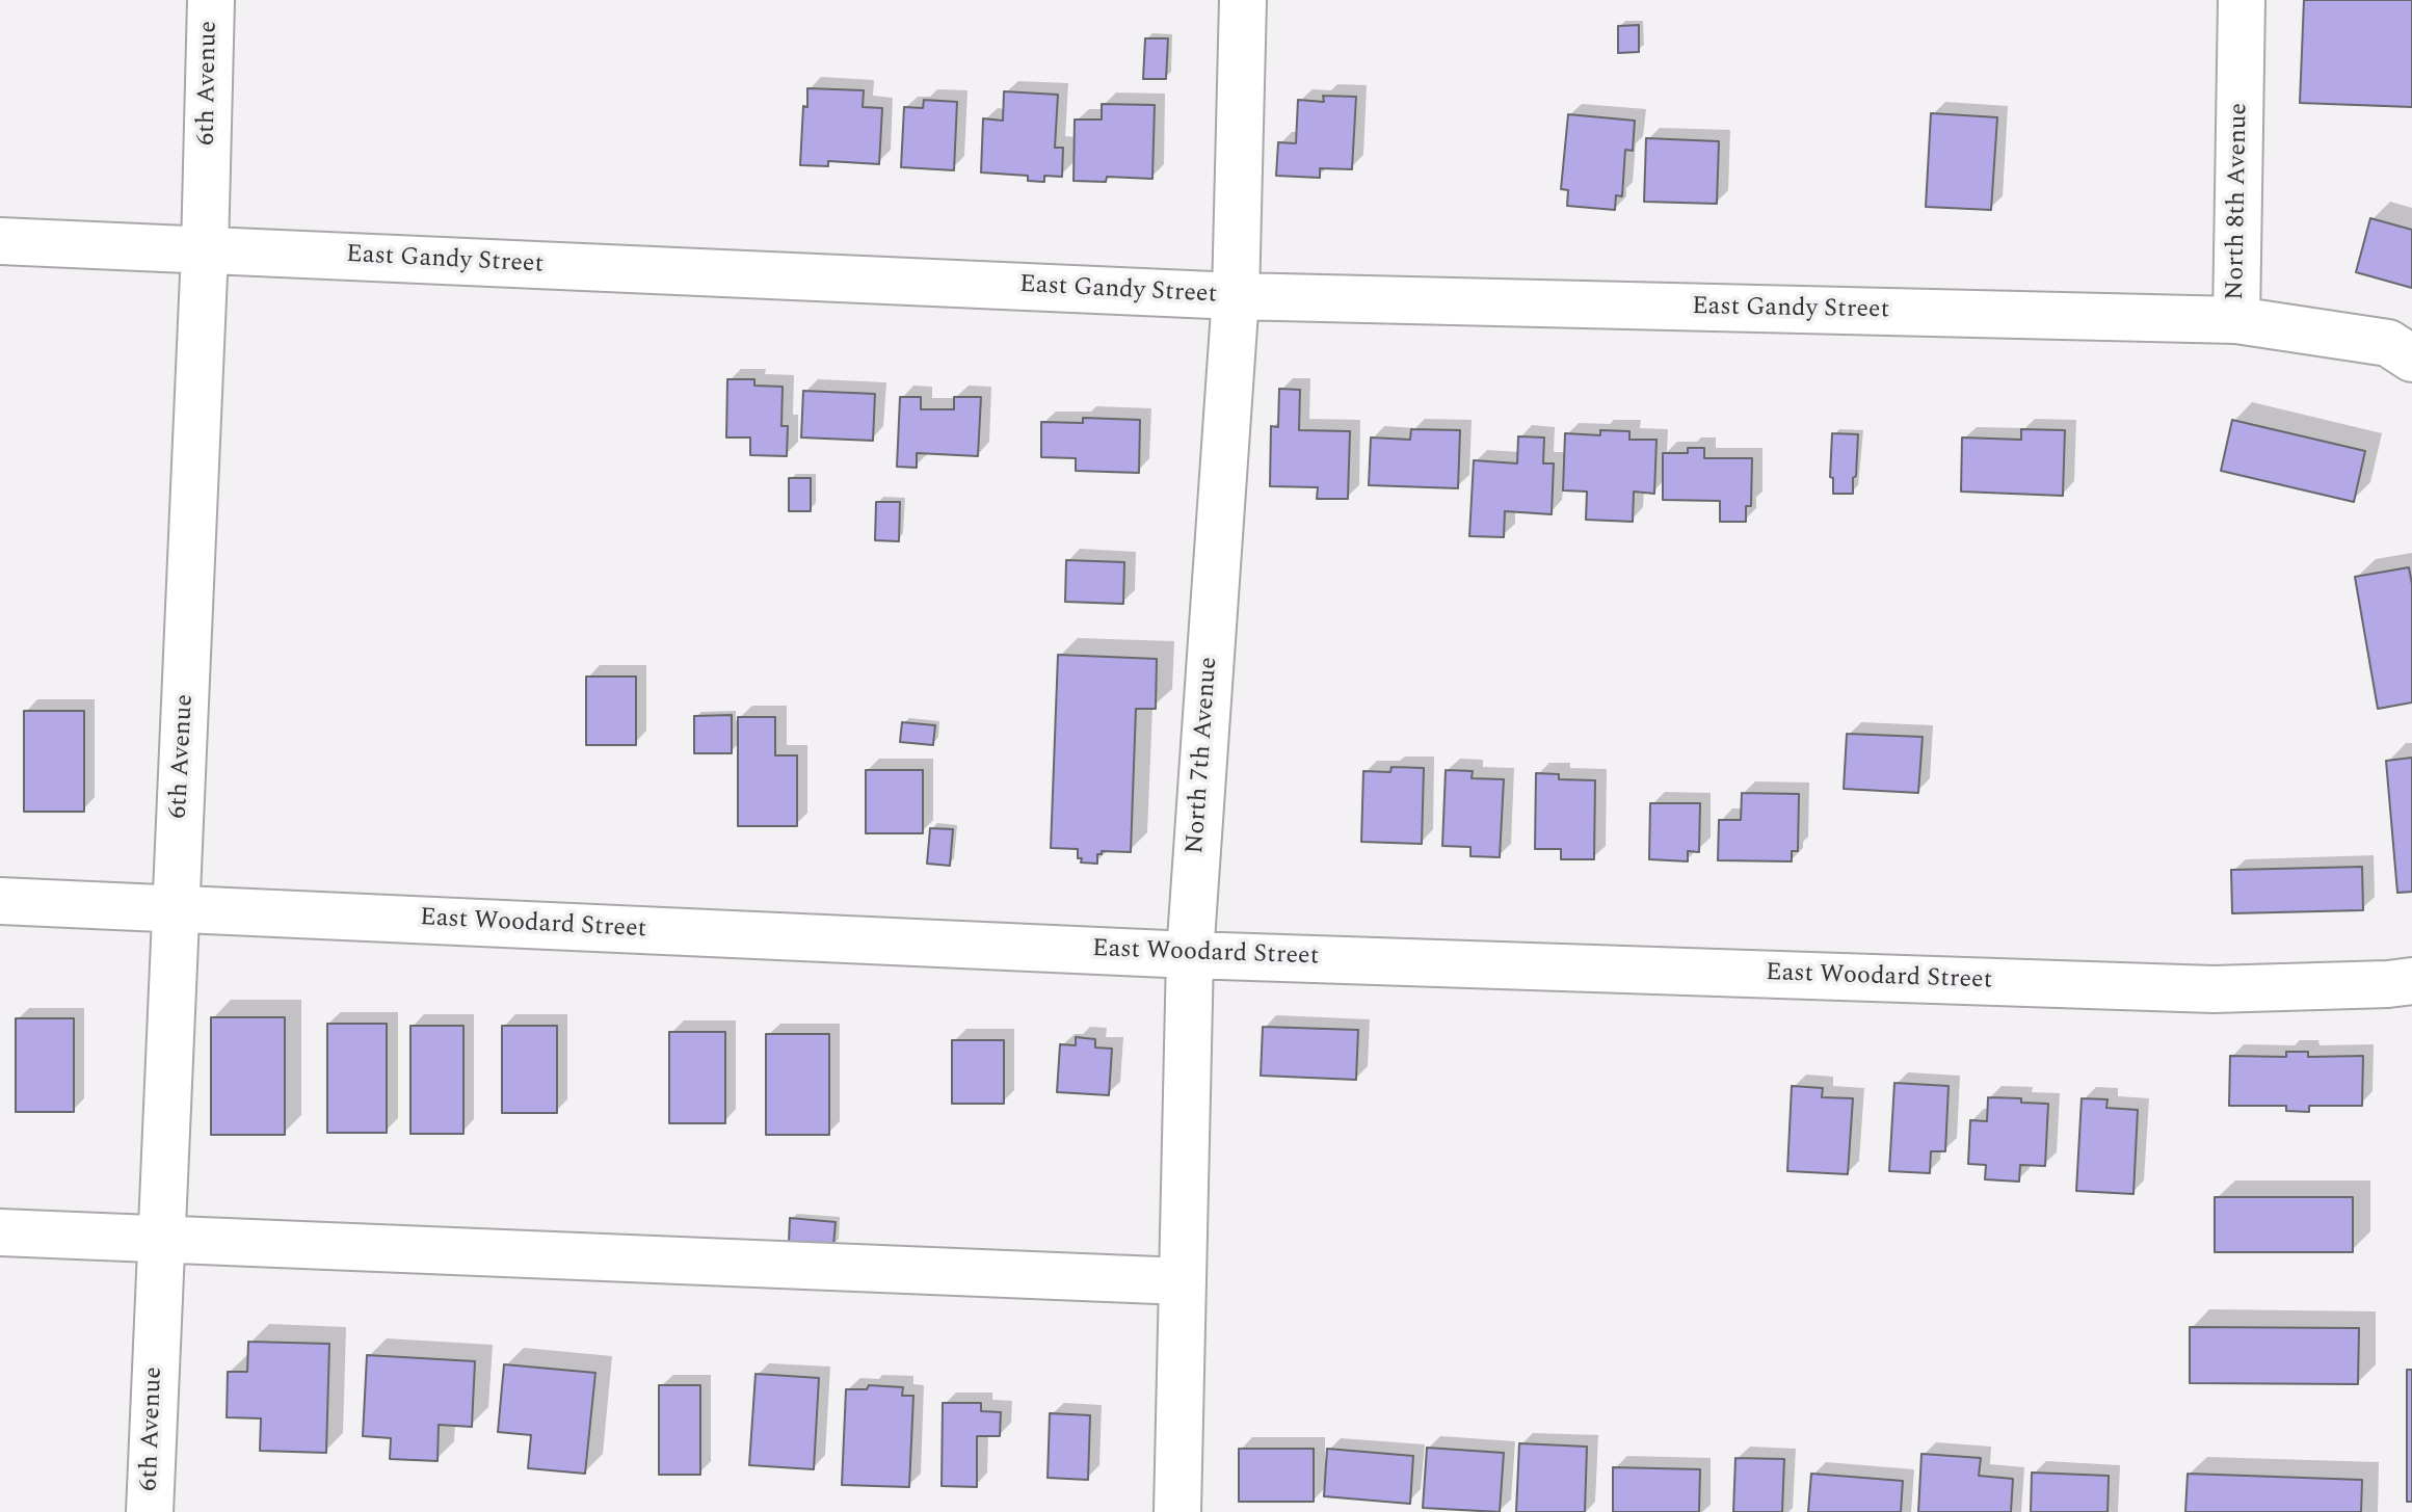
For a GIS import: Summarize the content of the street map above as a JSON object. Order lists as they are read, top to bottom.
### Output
{
  "streets": {
    "street": [
      "6th Avenue",
      "North 8th Avenue",
      "East Gandy Street",
      "North 7th Avenue",
      "East Woodard Street"
    ]
  },
  "crossings": [
    ["6th Avenue", "East Gandy Street"],
    ["6th Avenue", "East Woodard Street"],
    ["North 8th Avenue", "East Gandy Street"],
    ["East Gandy Street", "North 7th Avenue"],
    ["North 7th Avenue", "East Woodard Street"]
  ]
}
